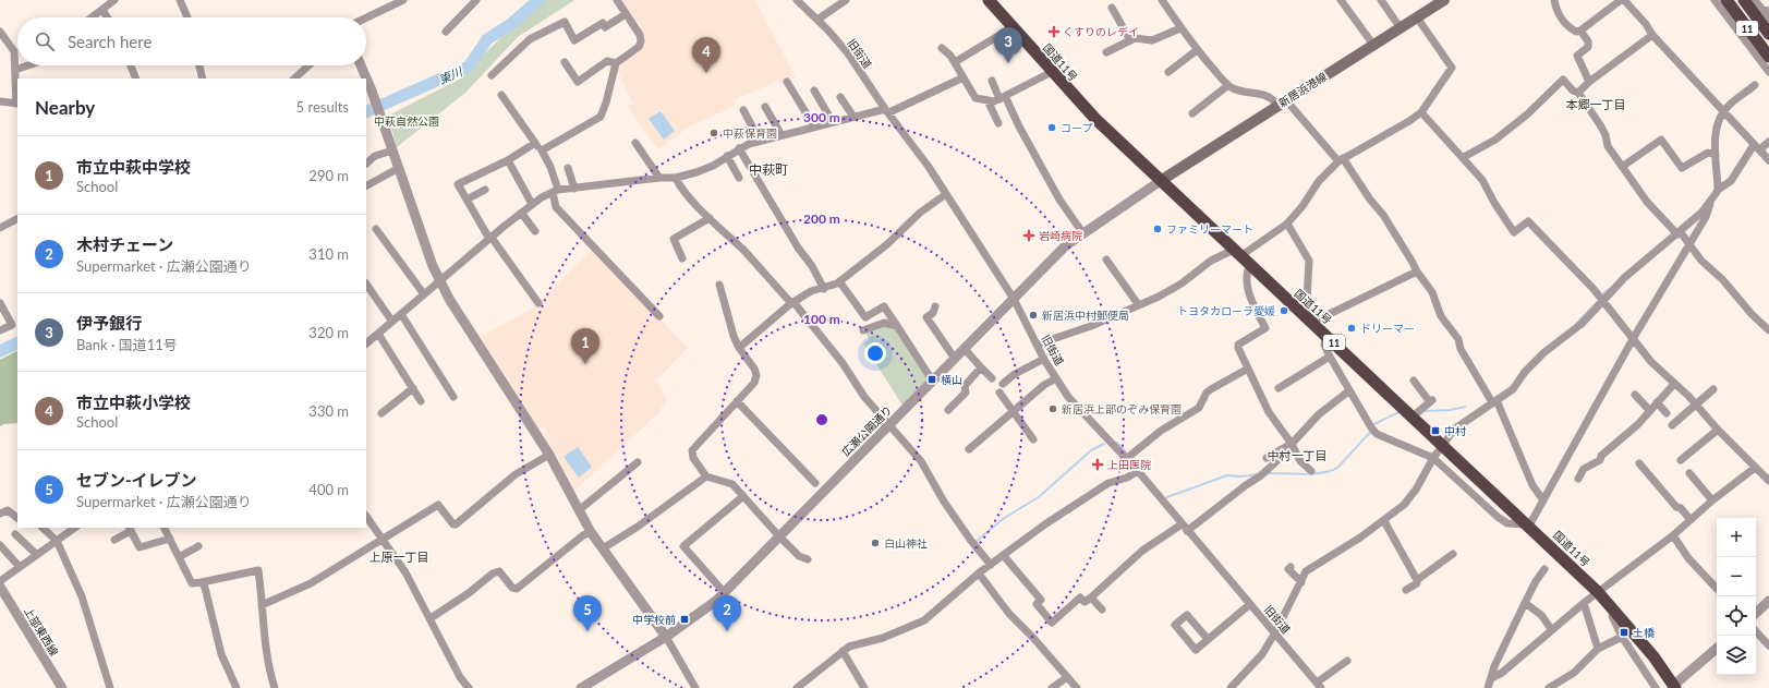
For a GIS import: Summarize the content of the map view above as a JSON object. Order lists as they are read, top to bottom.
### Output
{
  "streets": {
    "highway": ["11", "国道11号"],
    "main road": ["新居浜港線"],
    "street": ["旧街道", "広瀬公園通り", "上部東西線"]
  },
  "crossings": [
    ["旧街道", "広瀬公園通り"],
    ["国道11号", "新居浜港線"],
    ["国道11号", "広瀬公園通り"],
    ["新居浜港線", "広瀬公園通り"]
  ],
  "districts": [
    "本郷一丁目",
    "中萩町",
    "中村一丁目",
    "上原一丁目"
  ],
  "water": ["東川"],
  "parks": ["中萩自然公園"],
  "places": {
    "health": ["くすりのレデイ", "岩崎病院", "上田医院"],
    "other": [
      "コープ",
      "中萩保育園",
      "ファミリーマート",
      "トヨタカローラ愛媛",
      "新居浜中村郵便局",
      "ドリーマー",
      "新居浜上部のぞみ保育園",
      "白山神社"
    ],
    "transit": [
      "横山",
      "中村",
      "中学校前",
      "土橋"
    ]
  },
  "page": {
    "search": "Search here",
    "pins": [
      "3",
      "4",
      "1",
      "2",
      "5"
    ],
    "heading": ["Nearby", "5 results"],
    "list": [
      {
        "mark": "1",
        "name": "市立中萩中学校",
        "note": "School",
        "value": "290 m"
      },
      {
        "mark": "2",
        "name": "木村チェーン",
        "note": "Supermarket · 広瀬公園通り",
        "value": "310 m"
      },
      {
        "mark": "3",
        "name": "伊予銀行",
        "note": "Bank · 国道11号",
        "value": "320 m"
      },
      {
        "mark": "4",
        "name": "市立中萩小学校",
        "note": "School",
        "value": "330 m"
      },
      {
        "mark": "5",
        "name": "セブン-イレブン",
        "note": "Supermarket · 広瀬公園通り",
        "value": "400 m"
      }
    ],
    "map_buttons": ["+", "−"]
  },
  "rings": ["300 m", "200 m", "100 m"]
}
